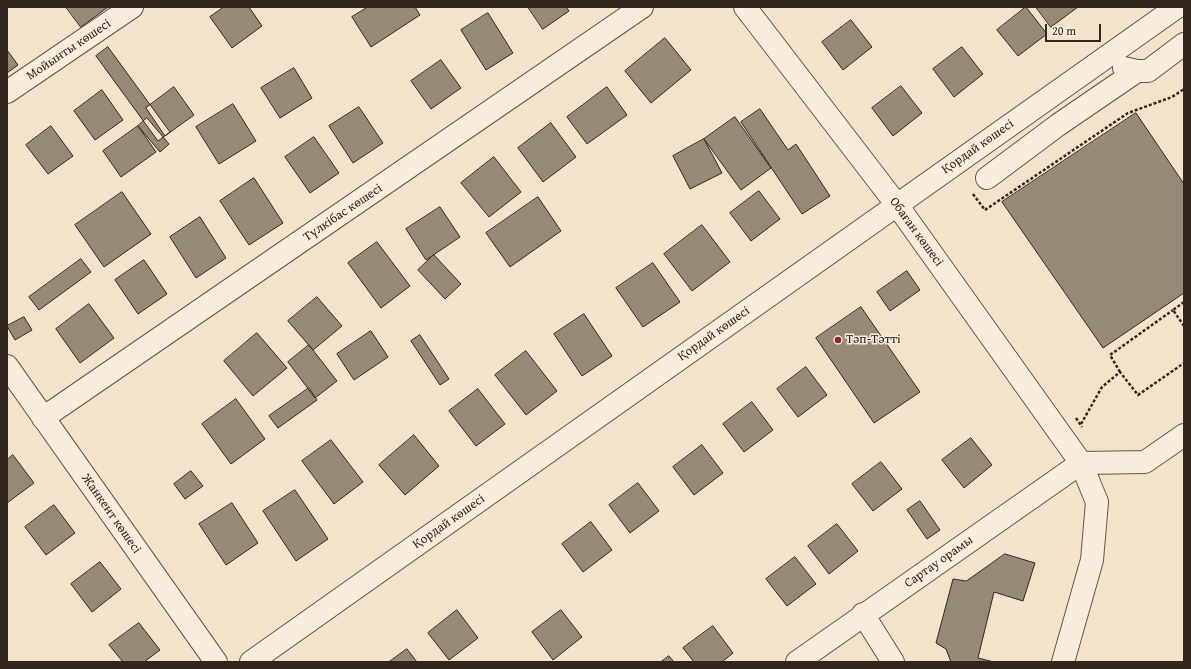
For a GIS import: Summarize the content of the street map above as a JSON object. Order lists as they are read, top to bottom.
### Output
{
  "streets": {
    "street": [
      "Мойынты көшесі",
      "Қордай көшесі",
      "Түлкібас көшесі",
      "Обаған көшесі",
      "Жанкент көшесі",
      "Сартау орамы"
    ]
  },
  "crossings": [
    ["Қордай көшесі", "Обаған көшесі"],
    ["Түлкібас көшесі", "Жанкент көшесі"],
    ["Обаған көшесі", "Сартау орамы"]
  ],
  "places": ["Тәп-Тәтті"],
  "scale_bar": "20 m"
}
